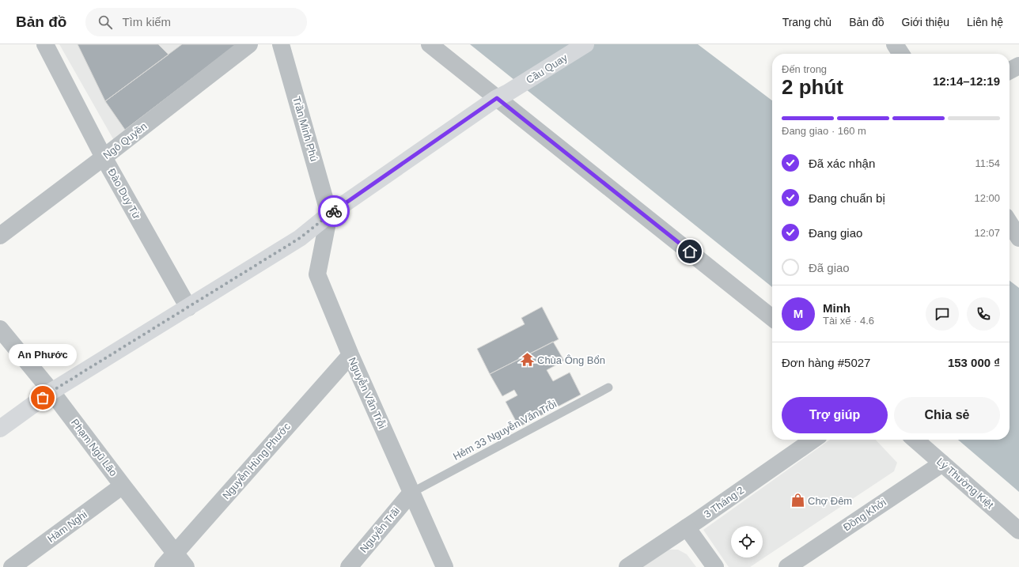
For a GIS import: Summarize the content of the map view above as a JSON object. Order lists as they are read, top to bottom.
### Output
{
  "streets": {
    "main road": ["Cầu Quay"],
    "street": [
      "Trần Minh Phú",
      "Ngô Quyền",
      "Đào Duy Từ",
      "Nguyễn Văn Trỗi",
      "Phạm Ngũ Lão",
      "Nguyễn Hùng Phước",
      "Lý Thường Kiệt",
      "3 Tháng 2",
      "Đồng Khởi",
      "Hàm Nghi",
      "Nguyễn Trãi"
    ],
    "lane": ["Hẻm 33 Nguyễn Văn Trỗi"]
  },
  "crossings": [
    ["Cầu Quay", "Trần Minh Phú"],
    ["Cầu Quay", "Đào Duy Từ"],
    ["Cầu Quay", "Nguyễn Văn Trỗi"],
    ["Cầu Quay", "Phạm Ngũ Lão"],
    ["Trần Minh Phú", "Nguyễn Văn Trỗi"],
    ["Ngô Quyền", "Đào Duy Từ"],
    ["Nguyễn Văn Trỗi", "Hẻm 33 Nguyễn Văn Trỗi"],
    ["Nguyễn Văn Trỗi", "Nguyễn Hùng Phước"],
    ["Nguyễn Văn Trỗi", "Nguyễn Trãi"],
    ["Hẻm 33 Nguyễn Văn Trỗi", "Nguyễn Trãi"],
    ["Phạm Ngũ Lão", "Nguyễn Hùng Phước"],
    ["Phạm Ngũ Lão", "Hàm Nghi"],
    ["Lý Thường Kiệt", "Đồng Khởi"]
  ],
  "places": {
    "temple": ["Chùa Ông Bổn"],
    "other": ["An Phước"],
    "shop": ["Chợ Đêm"]
  },
  "page": {
    "header": "Bản đồ",
    "search": "Tìm kiếm",
    "nav": [
      "Trang chủ",
      "Bản đồ",
      "Giới thiệu",
      "Liên hệ"
    ],
    "heading": ["2 phút", "Đến trong", "12:14–12:19"],
    "panel": [
      "Minh",
      "Tài xế · 4.6",
      "Đơn hàng #5027",
      "153 000 ₫"
    ],
    "bar": "Đang giao · 160 m",
    "list": [
      ["Đã xác nhận", "11:54"],
      ["Đang chuẩn bị", "12:00"],
      ["Đang giao", "12:07"],
      "Đã giao"
    ],
    "round": "M",
    "bubble": "An Phước",
    "buttons": ["Trợ giúp", "Chia sẻ"]
  }
}
